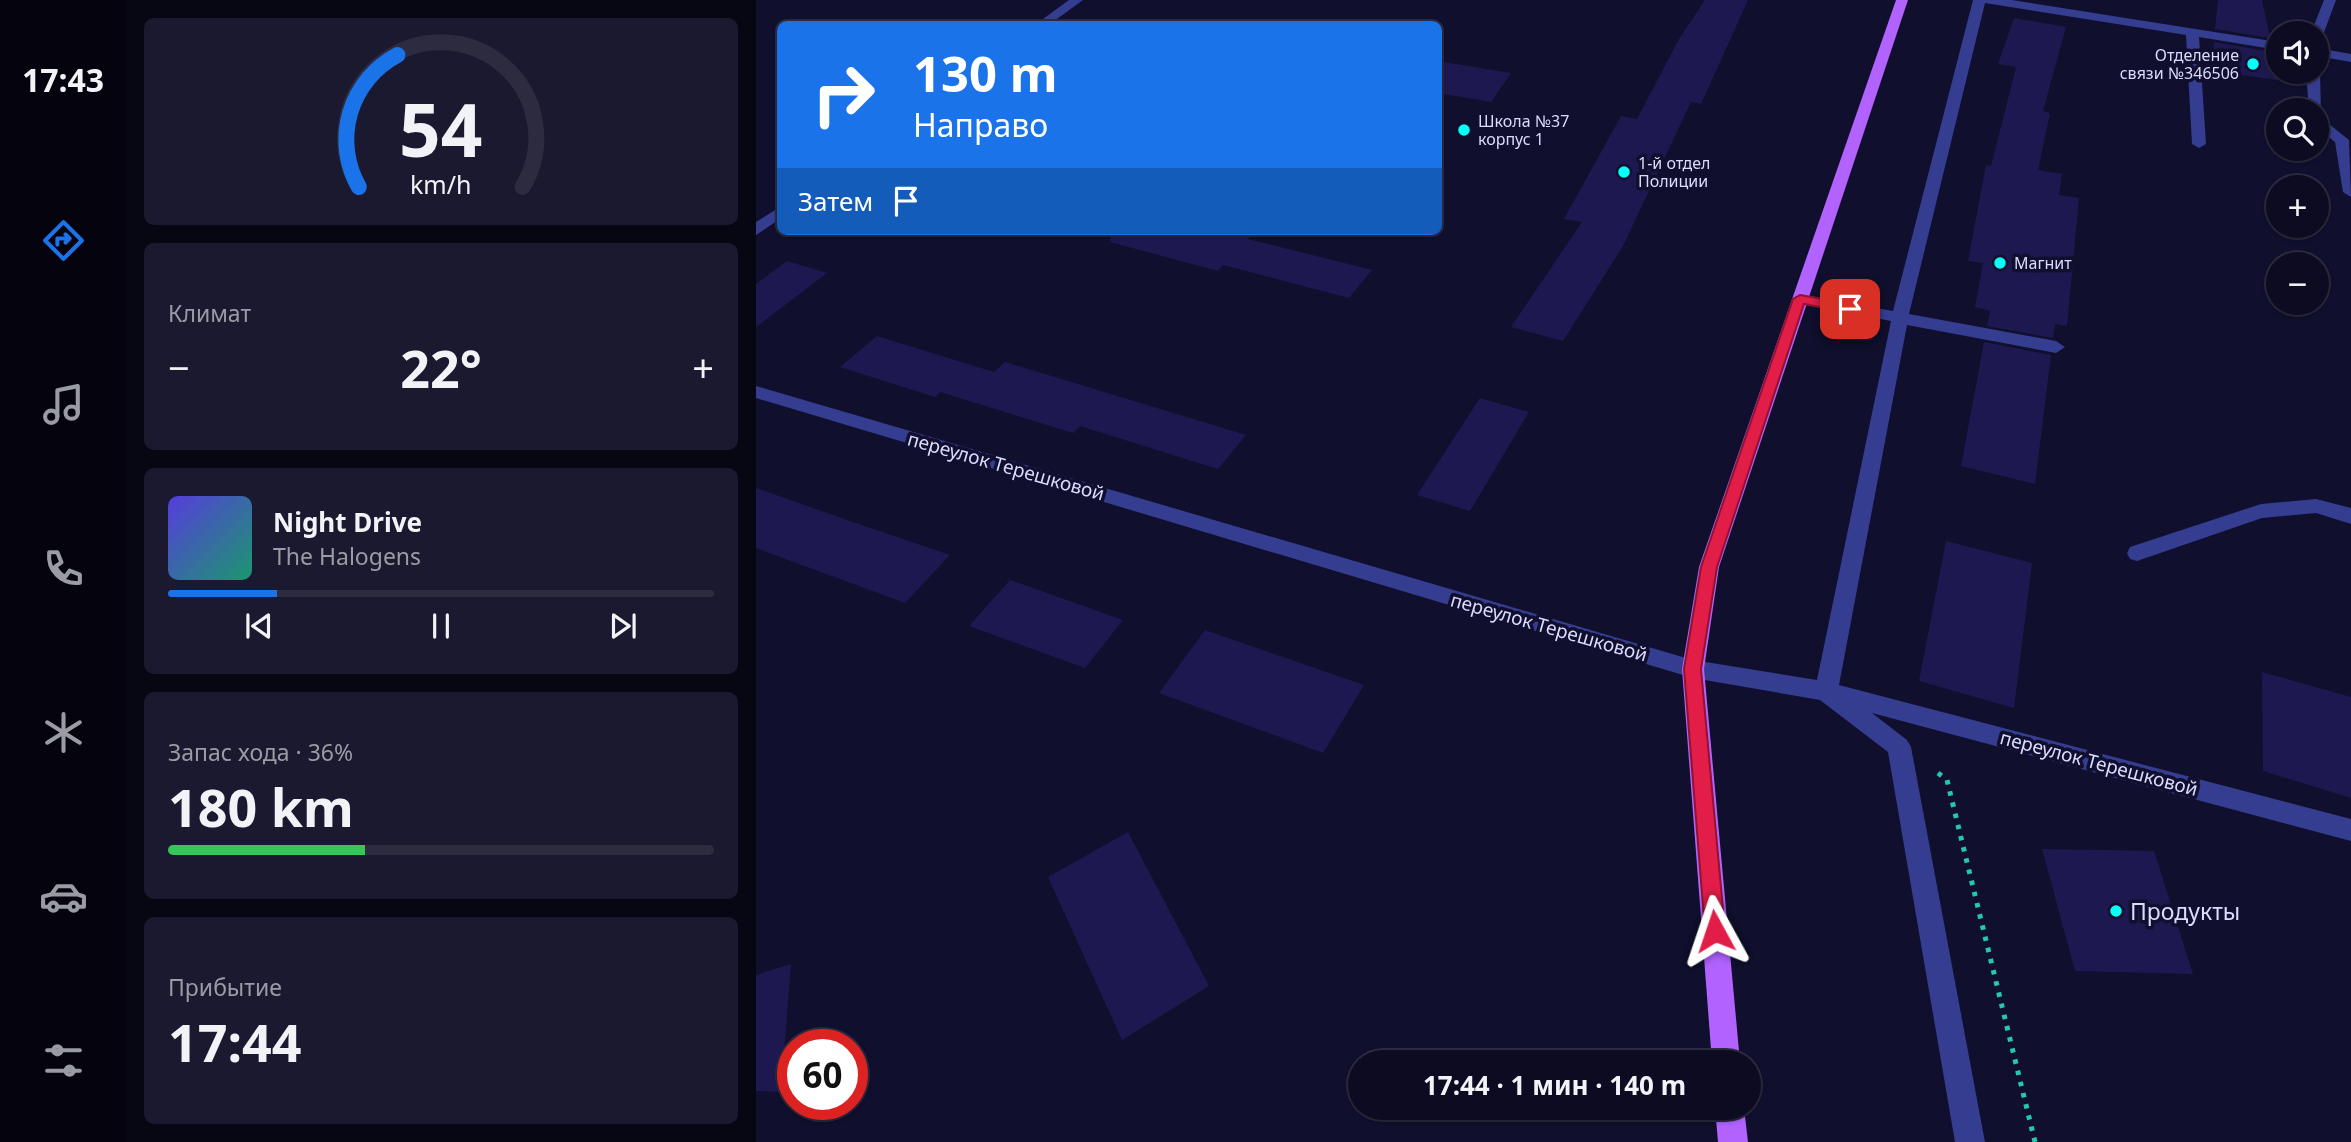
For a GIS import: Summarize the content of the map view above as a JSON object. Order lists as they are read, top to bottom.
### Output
{
  "streets": {
    "street": ["переулок Терешковой"]
  },
  "places": [
    "Отделение связи №346506",
    "Школа №37 корпус 1",
    "1-й отдел Полиции",
    "Магнит",
    "Продукты"
  ],
  "page": {
    "tabs": "17:43",
    "map_buttons": ["+", "−"],
    "turn": ["130 m", "Направо"],
    "then": "Затем",
    "tile": [
      "Климат",
      ["Запас хода · 36%", "180 km"],
      ["Прибытие", "17:44"]
    ],
    "heat": ["−", "22°", "+"],
    "song": ["Night Drive", "The Halogens"],
    "limit": "60",
    "trip": "17:44 · 1 мин · 140 m",
    "gauge": ["54", "km/h"]
  }
}
